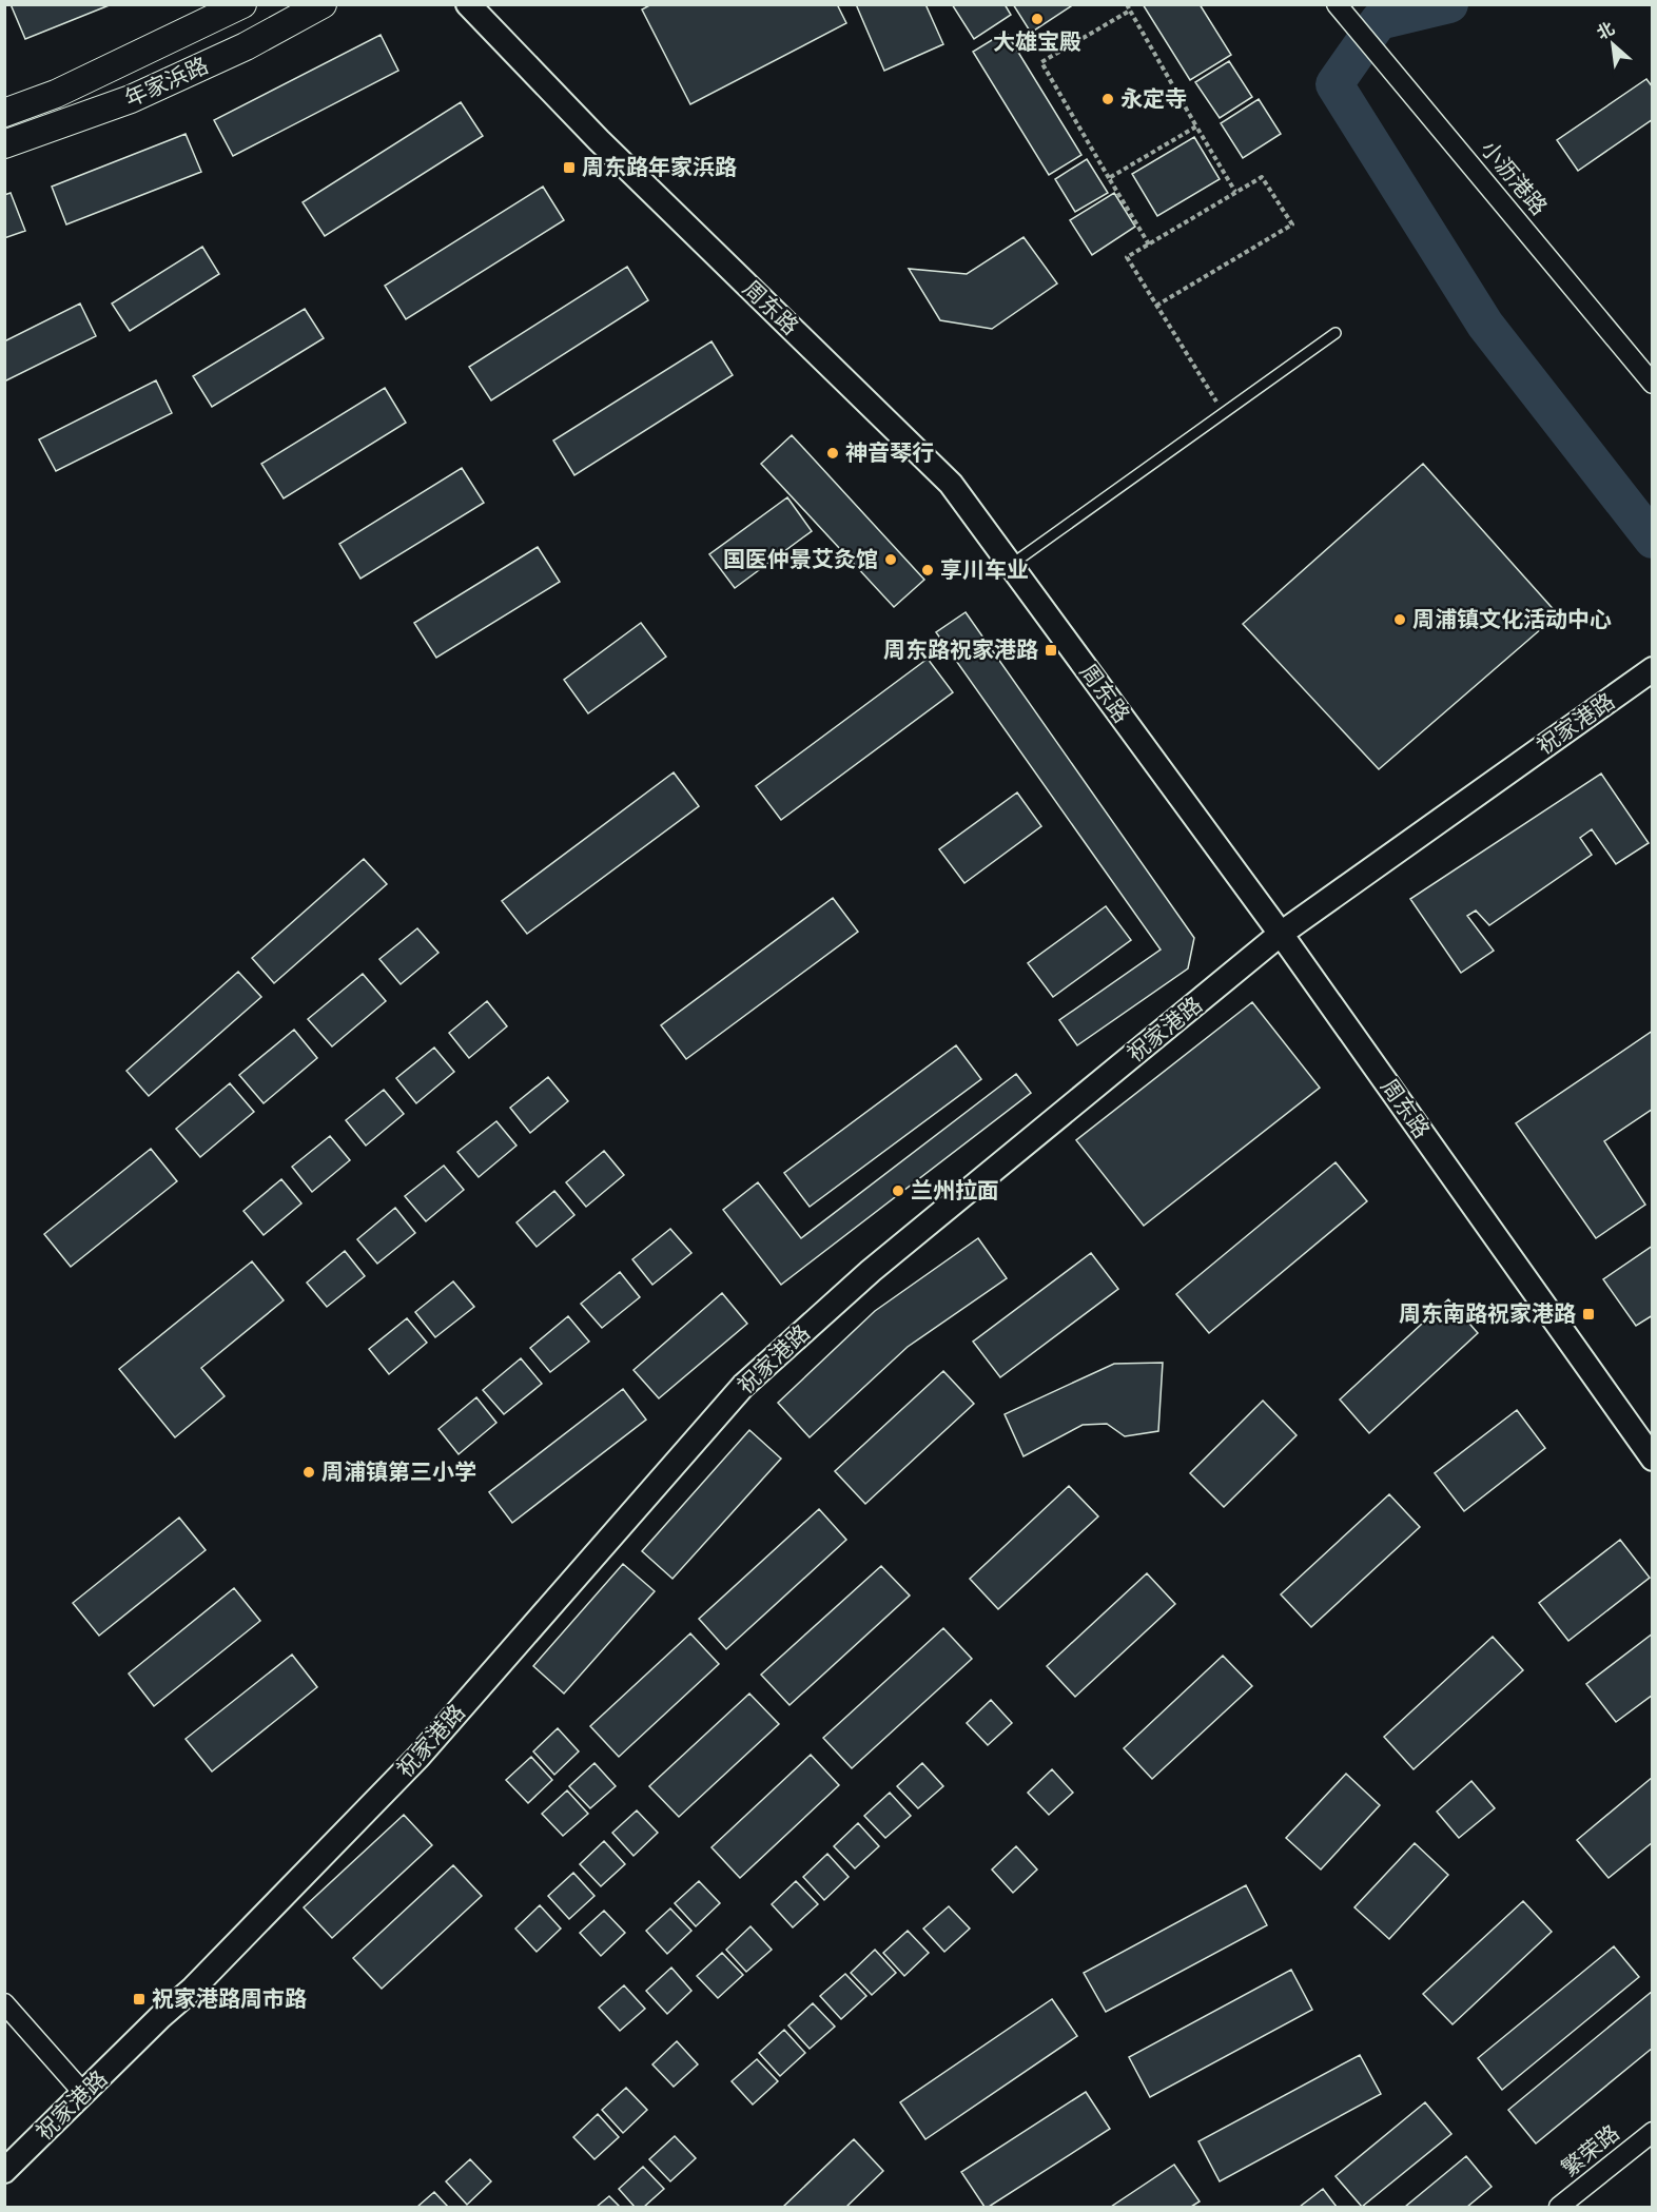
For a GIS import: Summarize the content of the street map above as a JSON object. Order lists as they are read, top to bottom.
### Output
{
  "streets": {
    "main road": ["年家浜路"],
    "street": [
      "小沥港路",
      "周东路",
      "祝家港路",
      "繁荣路"
    ]
  },
  "crossings": [
    ["周东路", "祝家港路"]
  ],
  "places": {
    "other": [
      "大雄宝殿",
      "永定寺",
      "神音琴行",
      "国医仲景艾灸馆",
      "享川车业",
      "周浦镇文化活动中心",
      "兰州拉面",
      "周浦镇第三小学"
    ],
    "transit": [
      "周东路年家浜路",
      "周东路祝家港路",
      "周东南路祝家港路",
      "祝家港路周市路"
    ]
  },
  "north": "top left"
}
